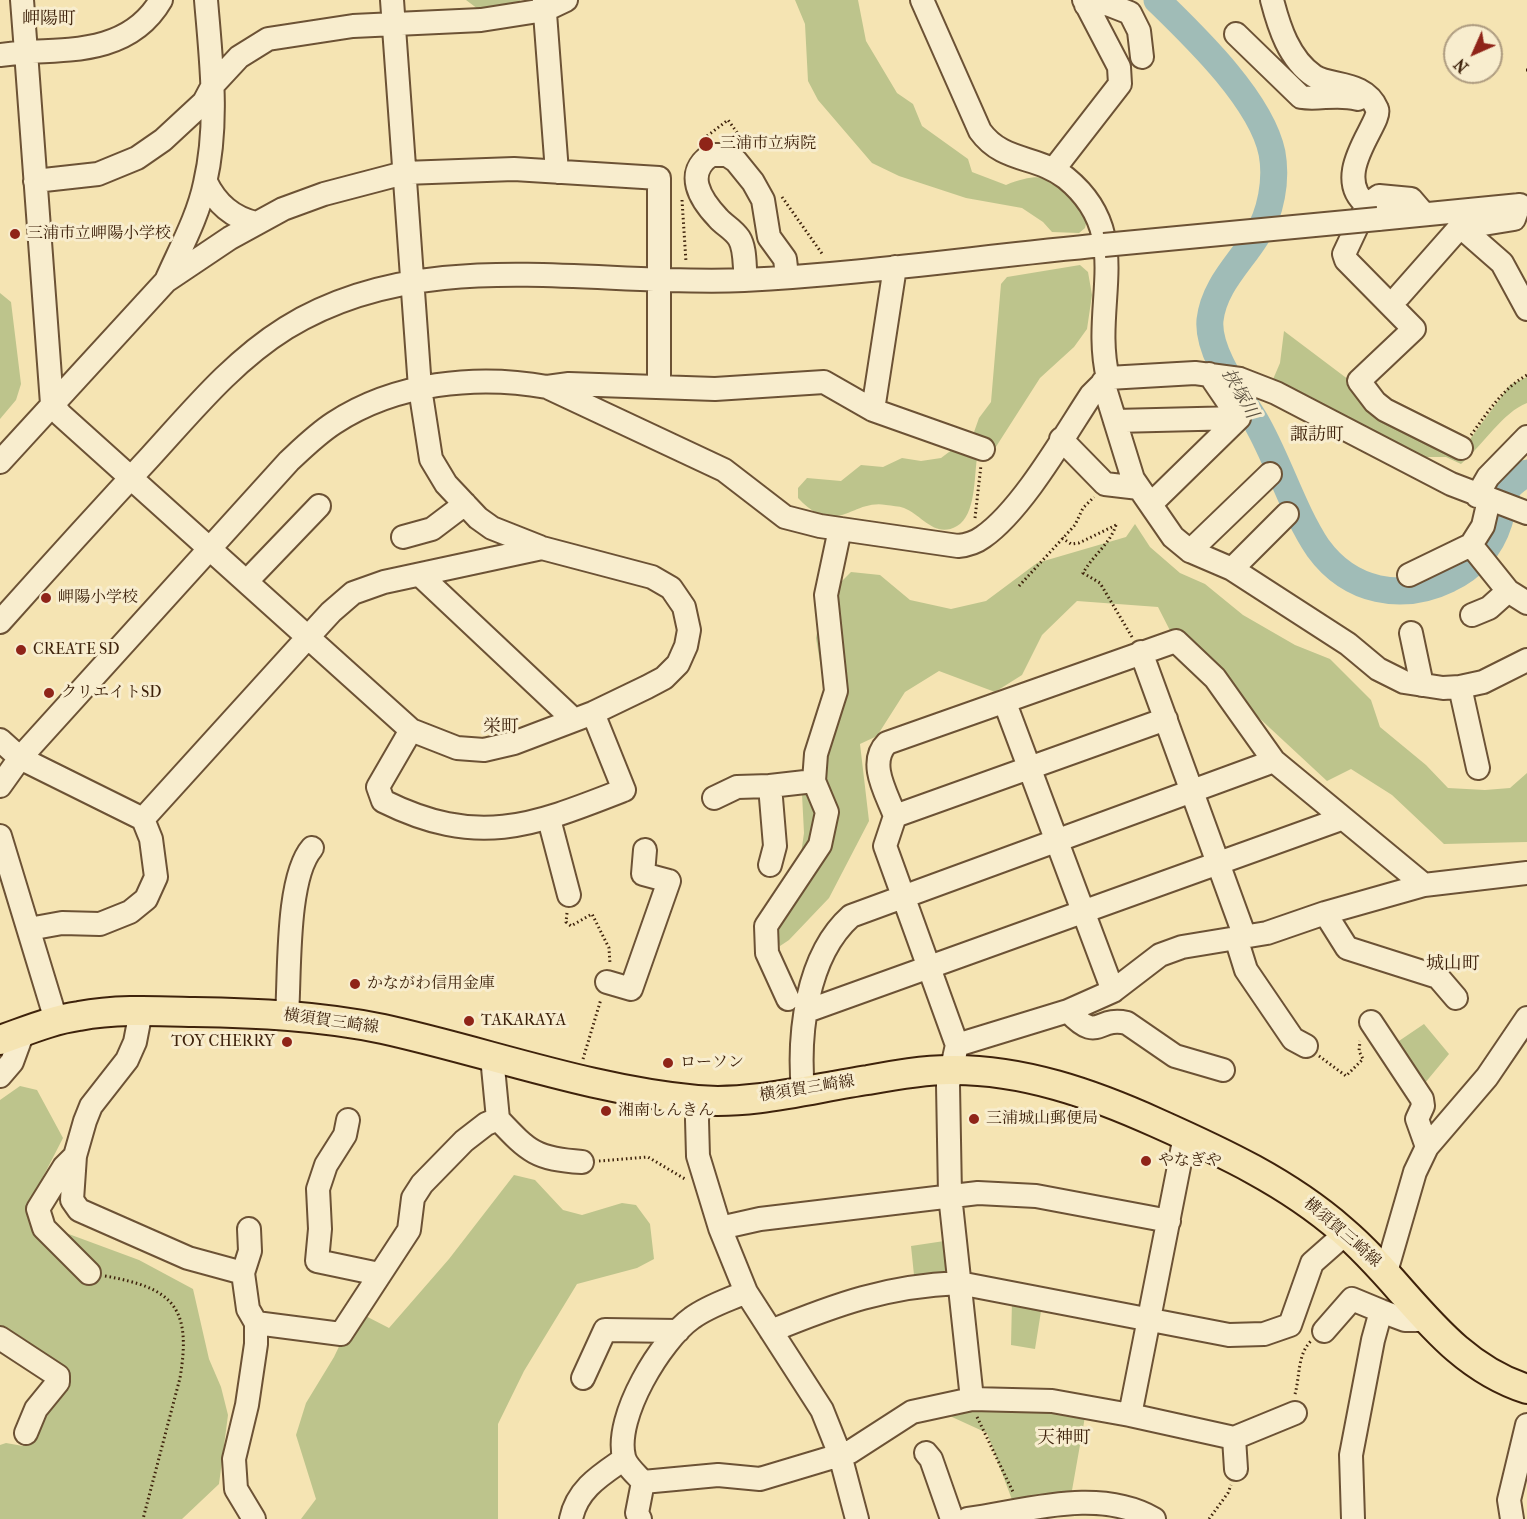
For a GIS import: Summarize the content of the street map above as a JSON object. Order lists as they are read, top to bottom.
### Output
{
  "streets": {
    "main road": ["横須賀三崎線"]
  },
  "districts": [
    "岬陽町",
    "諏訪町",
    "栄町",
    "城山町",
    "天神町"
  ],
  "water": ["挟塚川"],
  "places": [
    "三浦市立病院",
    "三浦市立岬陽小学校",
    "岬陽小学校",
    "CREATE SD",
    "クリエイトSD",
    "かながわ信用金庫",
    "TAKARAYA",
    "TOY CHERRY",
    "ローソン",
    "湘南しんきん",
    "三浦城山郵便局",
    "やなぎや"
  ],
  "north": "bottom left"
}
